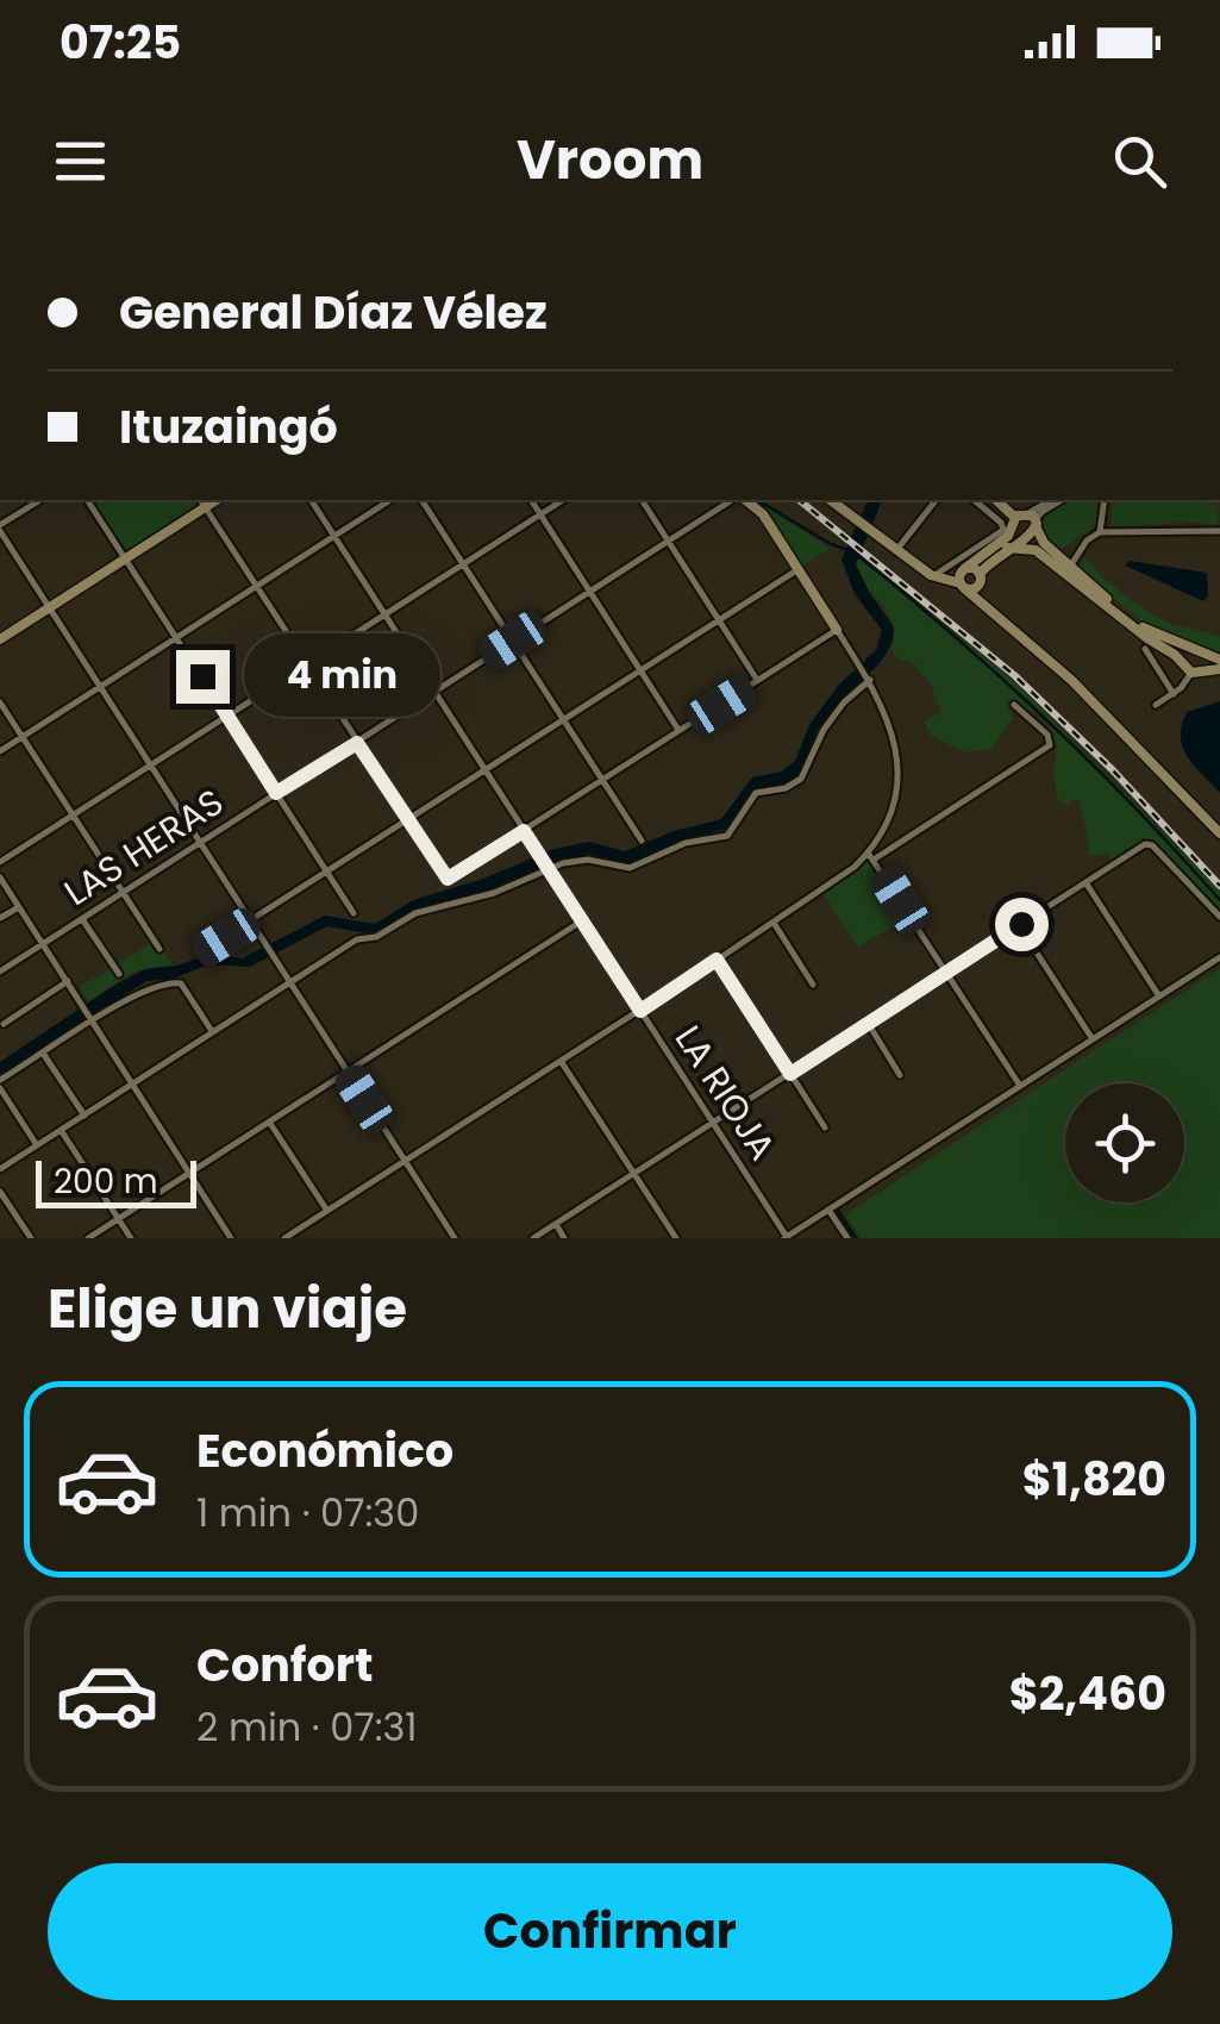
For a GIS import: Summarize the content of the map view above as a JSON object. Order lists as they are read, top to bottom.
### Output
{
  "streets": {
    "street": ["LAS HERAS", "LA RIOJA"]
  },
  "crossings": [
    ["LAS HERAS", "LA RIOJA"]
  ],
  "scale_bar": "200 m",
  "page": {
    "status": "07:25",
    "header": "Vroom",
    "banner": ["General Díaz Vélez", "Ituzaingó"],
    "bubble": "4 min",
    "scale": "200 m",
    "heading": "Elige un viaje",
    "list": [
      {
        "name": "Económico",
        "note": "1 min · 07:30",
        "value": "$1,820"
      },
      {
        "name": "Confort",
        "note": "2 min · 07:31",
        "value": "$2,460"
      }
    ],
    "buttons": "Confirmar"
  }
}
